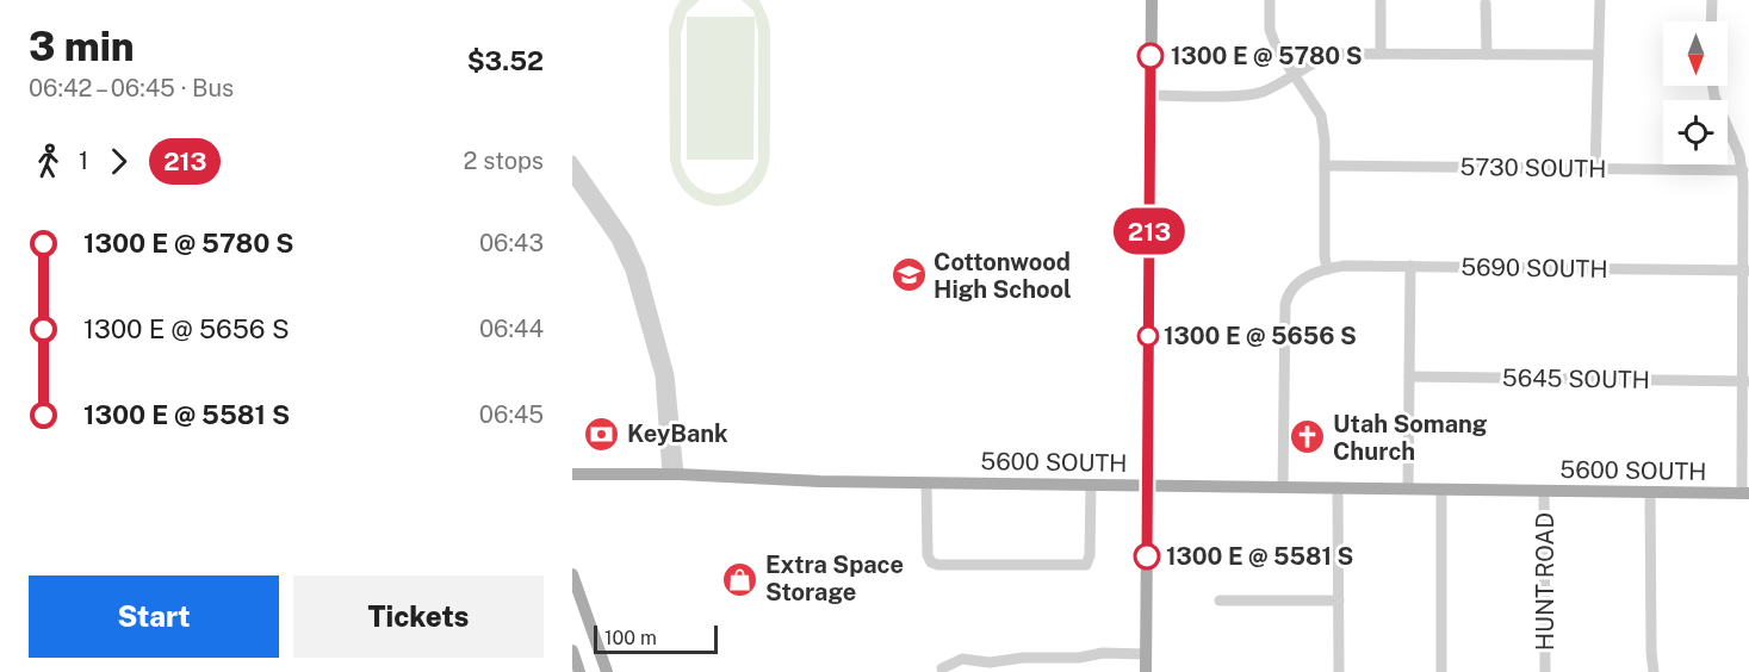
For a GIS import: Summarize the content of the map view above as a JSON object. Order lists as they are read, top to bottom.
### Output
{
  "streets": {
    "main road": ["5600 SOUTH"],
    "street": [
      "5730 SOUTH",
      "5690 SOUTH",
      "5645 SOUTH",
      "HUNT ROAD"
    ]
  },
  "crossings": [
    ["5600 SOUTH", "HUNT ROAD"]
  ],
  "places": {
    "other": ["1300 E @ 5780 S", "1300 E @ 5656 S", "1300 E @ 5581 S"],
    "school or university": ["Cottonwood High School"],
    "bank": ["KeyBank"],
    "church": ["Utah Somang Church"],
    "shop": ["Extra Space Storage"]
  },
  "lines": ["bus line 213"],
  "scale_bar": "100 m",
  "north": "bottom",
  "page": {
    "heading": ["3 min", "06:42 – 06:45 · Bus", "$3.52"],
    "on_map": "213",
    "legs": ["1", "213", "2 stops"],
    "list": [
      {
        "name": "1300 E @ 5780 S",
        "value": "06:43"
      },
      {
        "name": "1300 E @ 5656 S",
        "value": "06:44"
      },
      {
        "name": "1300 E @ 5581 S",
        "value": "06:45"
      }
    ],
    "buttons": ["Start", "Tickets"],
    "scale": "100 m"
  }
}
